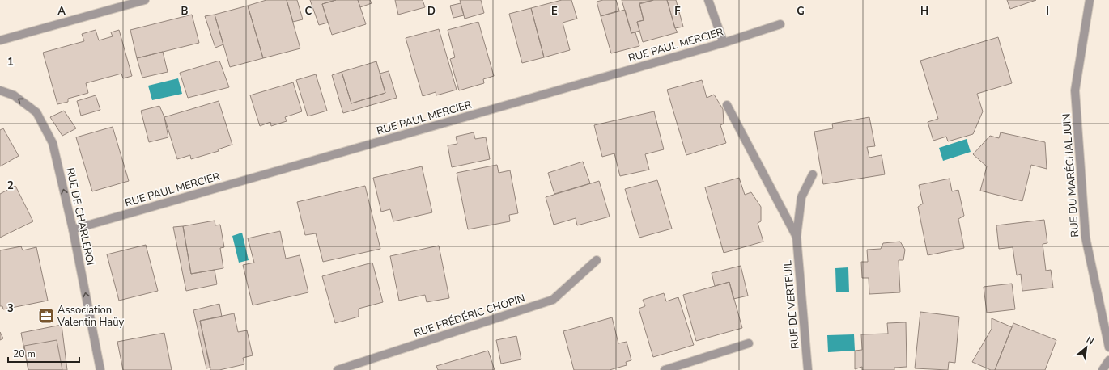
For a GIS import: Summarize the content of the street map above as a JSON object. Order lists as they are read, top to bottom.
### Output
{
  "streets": {
    "street": [
      "RUE PAUL MERCIER",
      "RUE DU MARÉCHAL JUIN",
      "RUE DE CHARLEROI",
      "RUE DE VERTEUIL",
      "RUE FRÉDÉRIC CHOPIN"
    ]
  },
  "crossings": [
    ["RUE PAUL MERCIER", "RUE DE CHARLEROI"]
  ],
  "one_way": ["RUE DE CHARLEROI"],
  "places": {
    "office": ["Association Valentin Haüy"]
  },
  "scale_bar": "20 m",
  "north": "top right",
  "grid": {
    "columns": [
      "A",
      "B",
      "C",
      "D",
      "E",
      "F",
      "G",
      "H",
      "I"
    ],
    "rows": ["1", "2", "3"]
  }
}
